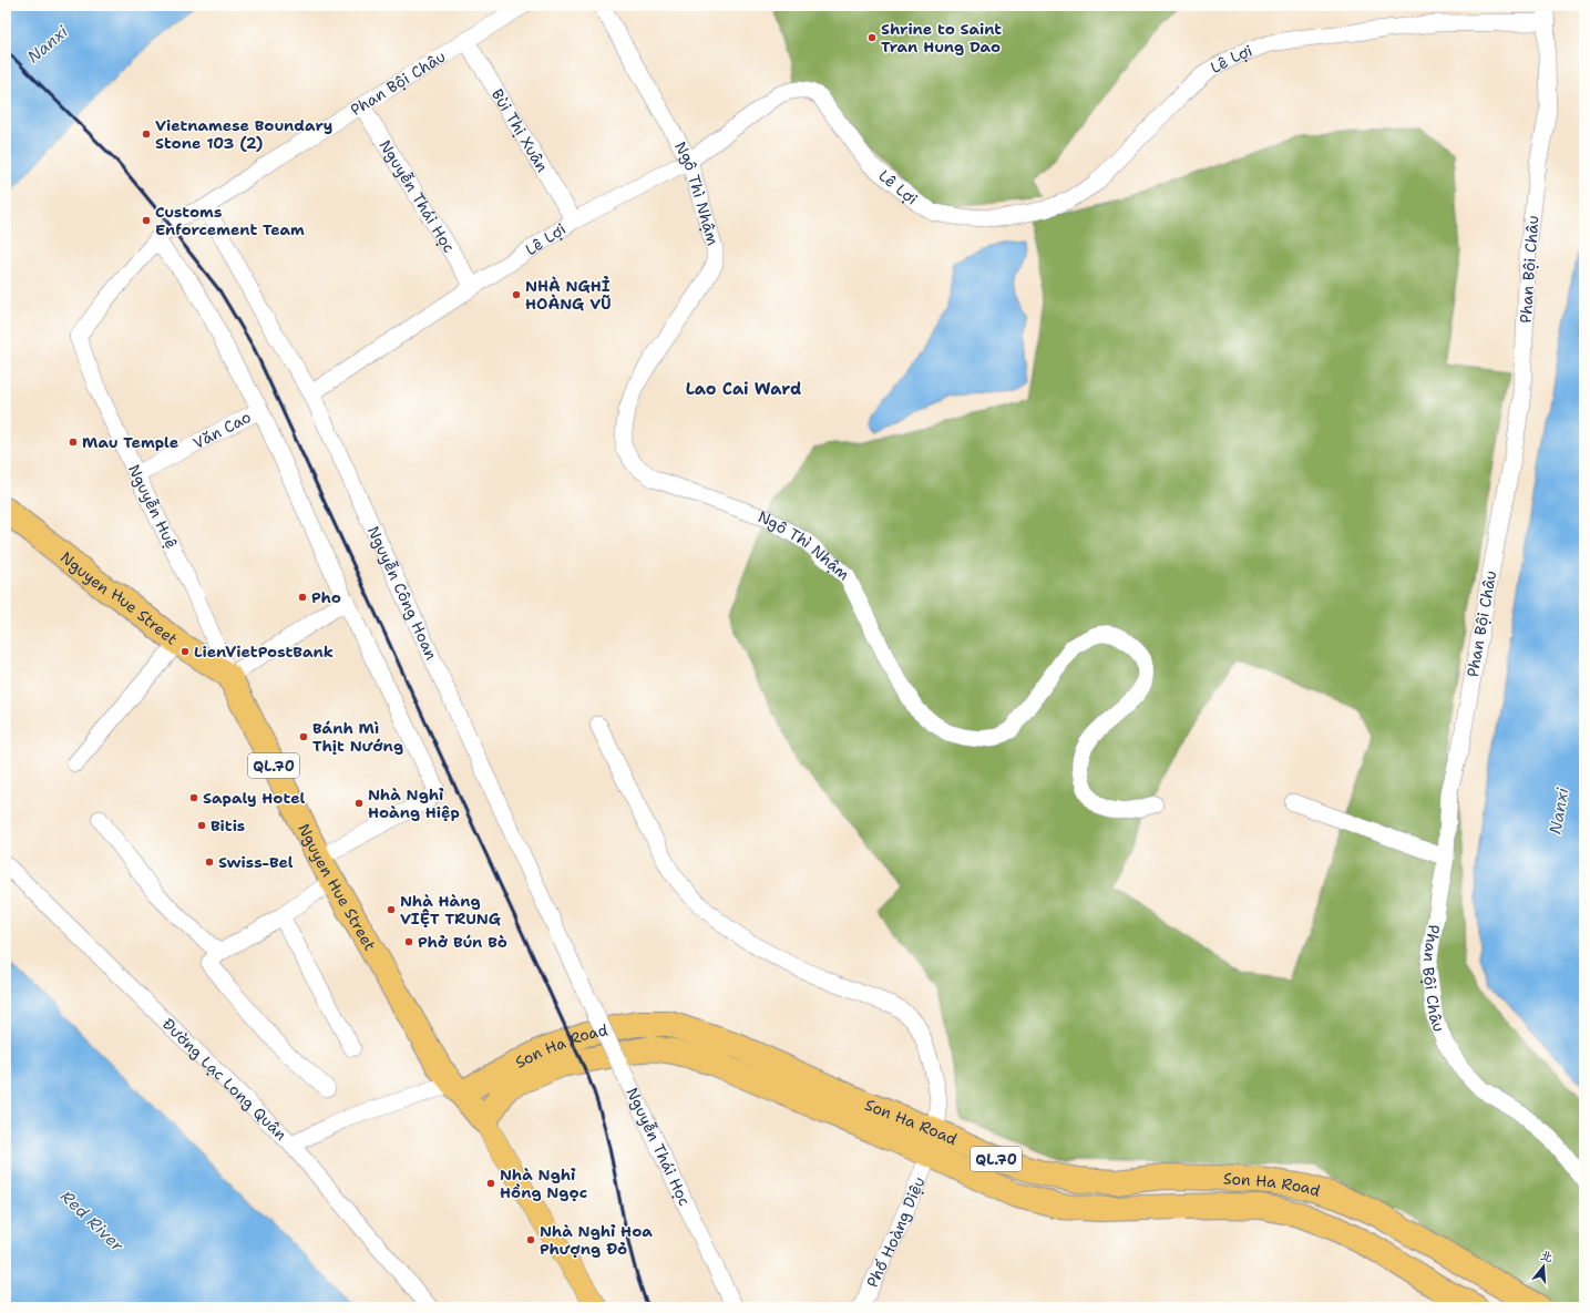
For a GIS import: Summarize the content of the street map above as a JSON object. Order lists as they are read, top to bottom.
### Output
{
  "streets": {
    "highway": ["Nguyen Hue Street", "QL.70", "Son Ha Road"],
    "street": [
      "Lê Lợi",
      "Phan Bội Châu",
      "Bùi Thị Xuân",
      "Ngô Thì Nhậm",
      "Nguyễn Thái Học",
      "Văn Cao",
      "Nguyễn Huệ",
      "Nguyễn Công Hoan",
      "Đường Lạc Long Quân",
      "Phố Hoàng Diệu"
    ]
  },
  "crossings": [
    ["Lê Lợi", "Phan Bội Châu"],
    ["Lê Lợi", "Bùi Thị Xuân"],
    ["Lê Lợi", "Ngô Thì Nhậm"],
    ["Lê Lợi", "Nguyễn Thái Học"],
    ["Lê Lợi", "Nguyễn Công Hoan"],
    ["Phan Bội Châu", "Bùi Thị Xuân"],
    ["Phan Bội Châu", "Nguyễn Thái Học"],
    ["Phan Bội Châu", "Nguyễn Huệ"],
    ["Phan Bội Châu", "Nguyễn Công Hoan"],
    ["Nguyễn Thái Học", "Nguyễn Công Hoan"],
    ["Văn Cao", "Nguyễn Huệ"],
    ["Nguyễn Huệ", "Nguyen Hue Street"],
    ["Nguyen Hue Street", "Son Ha Road"],
    ["Son Ha Road", "Phố Hoàng Diệu"]
  ],
  "districts": ["Lao Cai Ward"],
  "water": ["Nanxi", "Red River"],
  "places": [
    "Shrine to Saint Tran Hung Dao",
    "Vietnamese Boundary Stone 103 (2)",
    "Customs Enforcement Team",
    "NHÀ NGHỈ HOÀNG VŨ",
    "Mau Temple",
    "Pho",
    "LienVietPostBank",
    "Bánh Mì Thịt Nướng",
    "Sapaly Hotel",
    "Nhà Nghỉ Hoàng Hiệp",
    "Bitis",
    "Swiss-Bel",
    "Nhà Hàng VIỆT TRUNG",
    "Phở Bún Bò",
    "Nhà Nghỉ Hồng Ngọc",
    "Nhà Nghỉ Hoa Phượng Đỏ"
  ],
  "north": "top"
}
